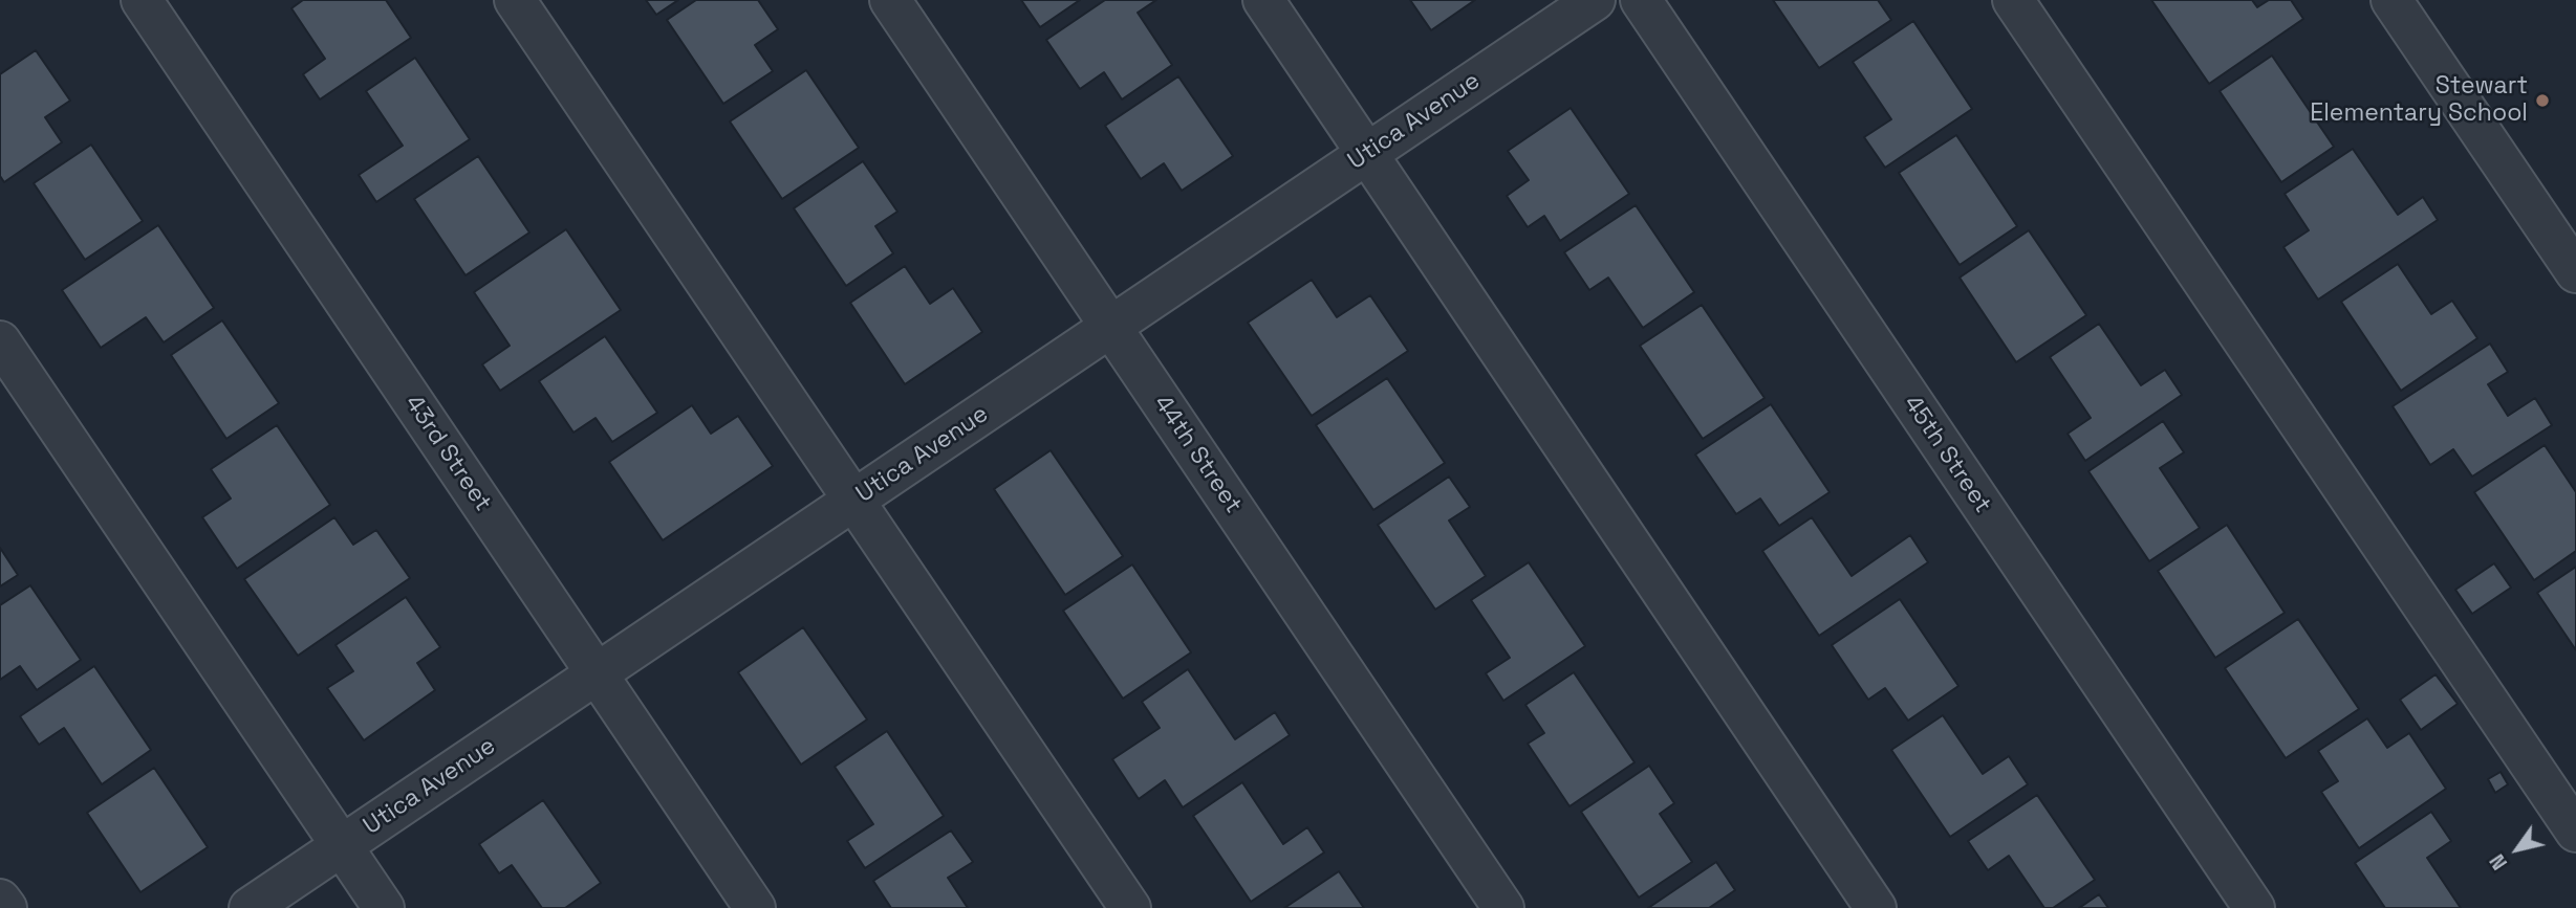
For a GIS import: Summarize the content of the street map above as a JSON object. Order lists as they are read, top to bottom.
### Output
{
  "streets": {
    "street": [
      "Utica Avenue",
      "43rd Street",
      "44th Street",
      "45th Street"
    ]
  },
  "crossings": [
    ["Utica Avenue", "43rd Street"],
    ["Utica Avenue", "44th Street"]
  ],
  "places": ["Stewart Elementary School"],
  "north": "bottom left"
}
